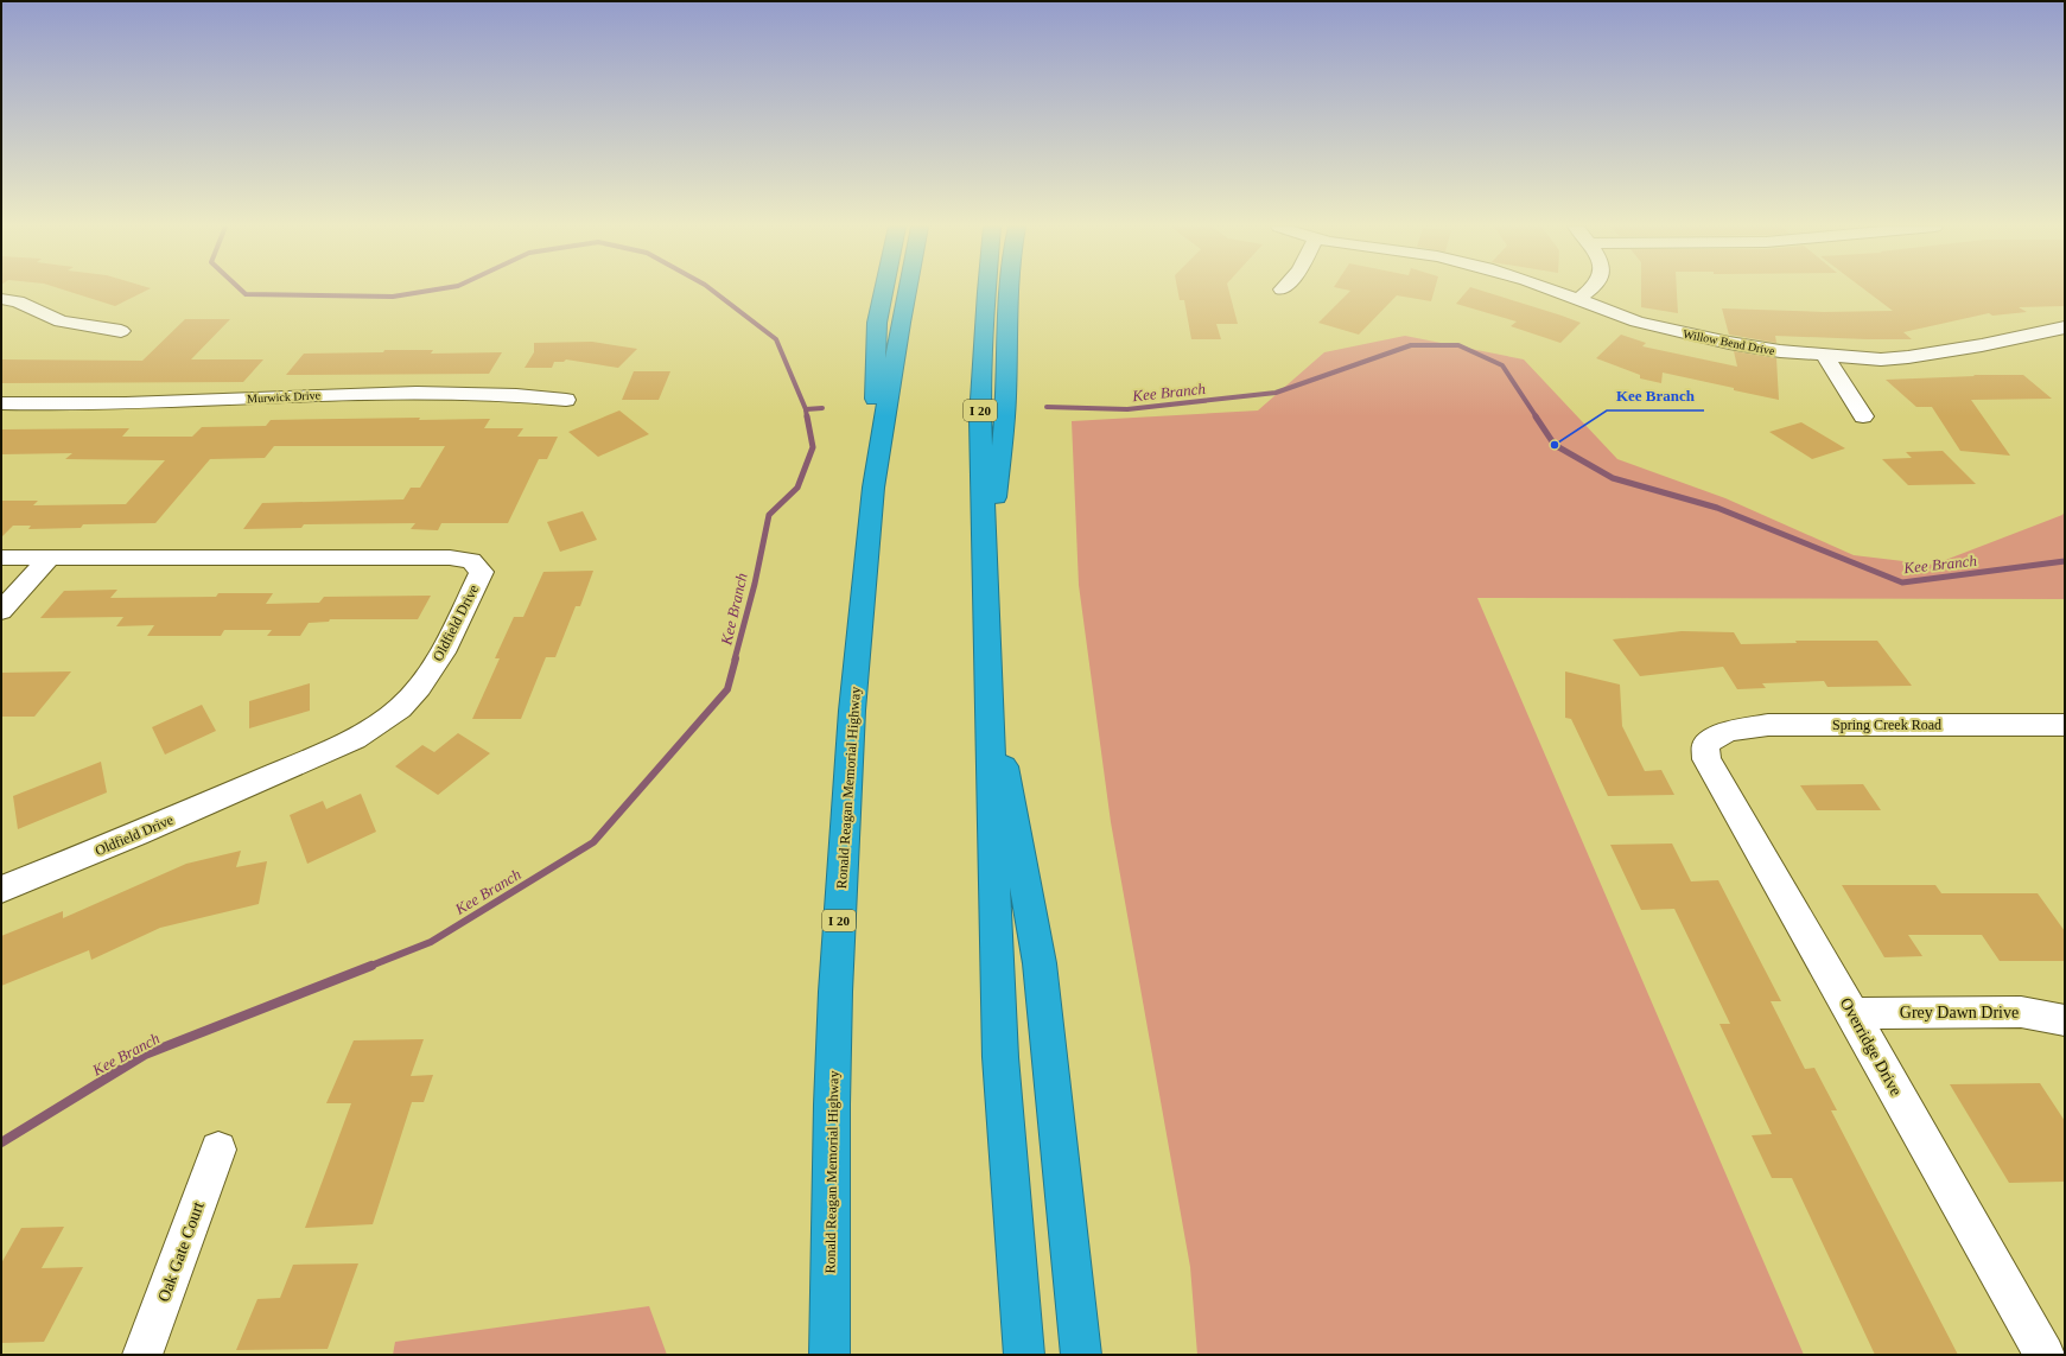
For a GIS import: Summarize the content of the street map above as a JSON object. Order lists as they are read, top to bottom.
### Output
{
  "streets": {
    "highway": ["I 20", "Ronald Reagan Memorial Highway"],
    "street": [
      "Willow Bend Drive",
      "Murwick Drive",
      "Oldfield Drive",
      "Spring Creek Road",
      "Grey Dawn Drive",
      "Overridge Drive",
      "Oak Gate Court"
    ]
  },
  "crossings": [
    ["Spring Creek Road", "Overridge Drive"],
    ["Grey Dawn Drive", "Overridge Drive"]
  ],
  "water": ["Kee Branch"],
  "places": ["Kee Branch"]
}
